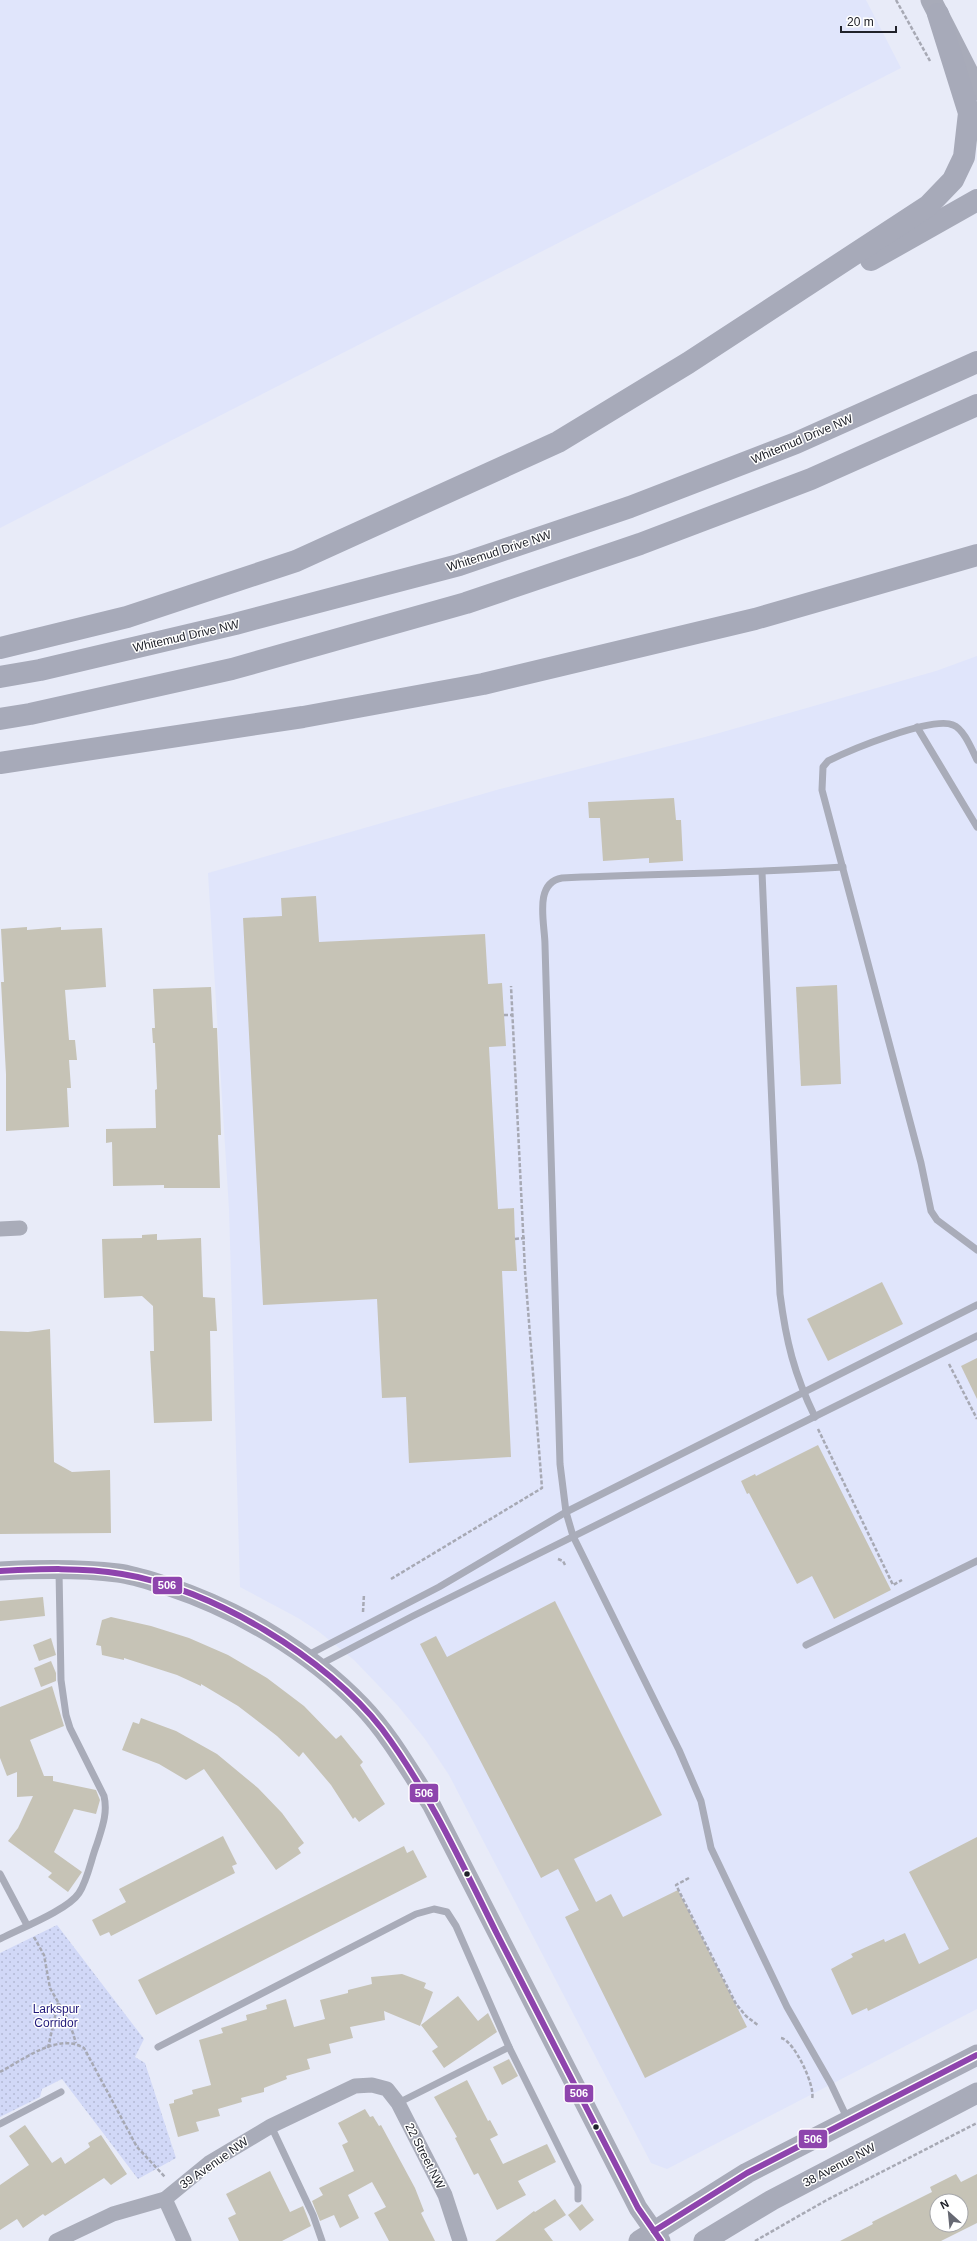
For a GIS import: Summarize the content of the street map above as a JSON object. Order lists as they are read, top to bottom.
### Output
{
  "streets": {
    "highway": ["Whitemud Drive NW"],
    "main road": ["38 Avenue NW"],
    "street": ["22 Street NW", "39 Avenue NW"]
  },
  "crossings": [
    ["22 Street NW", "39 Avenue NW"]
  ],
  "parks": ["Larkspur Corridor"],
  "lines": ["transit line 506"],
  "scale_bar": "20 m",
  "north": "top left"
}
